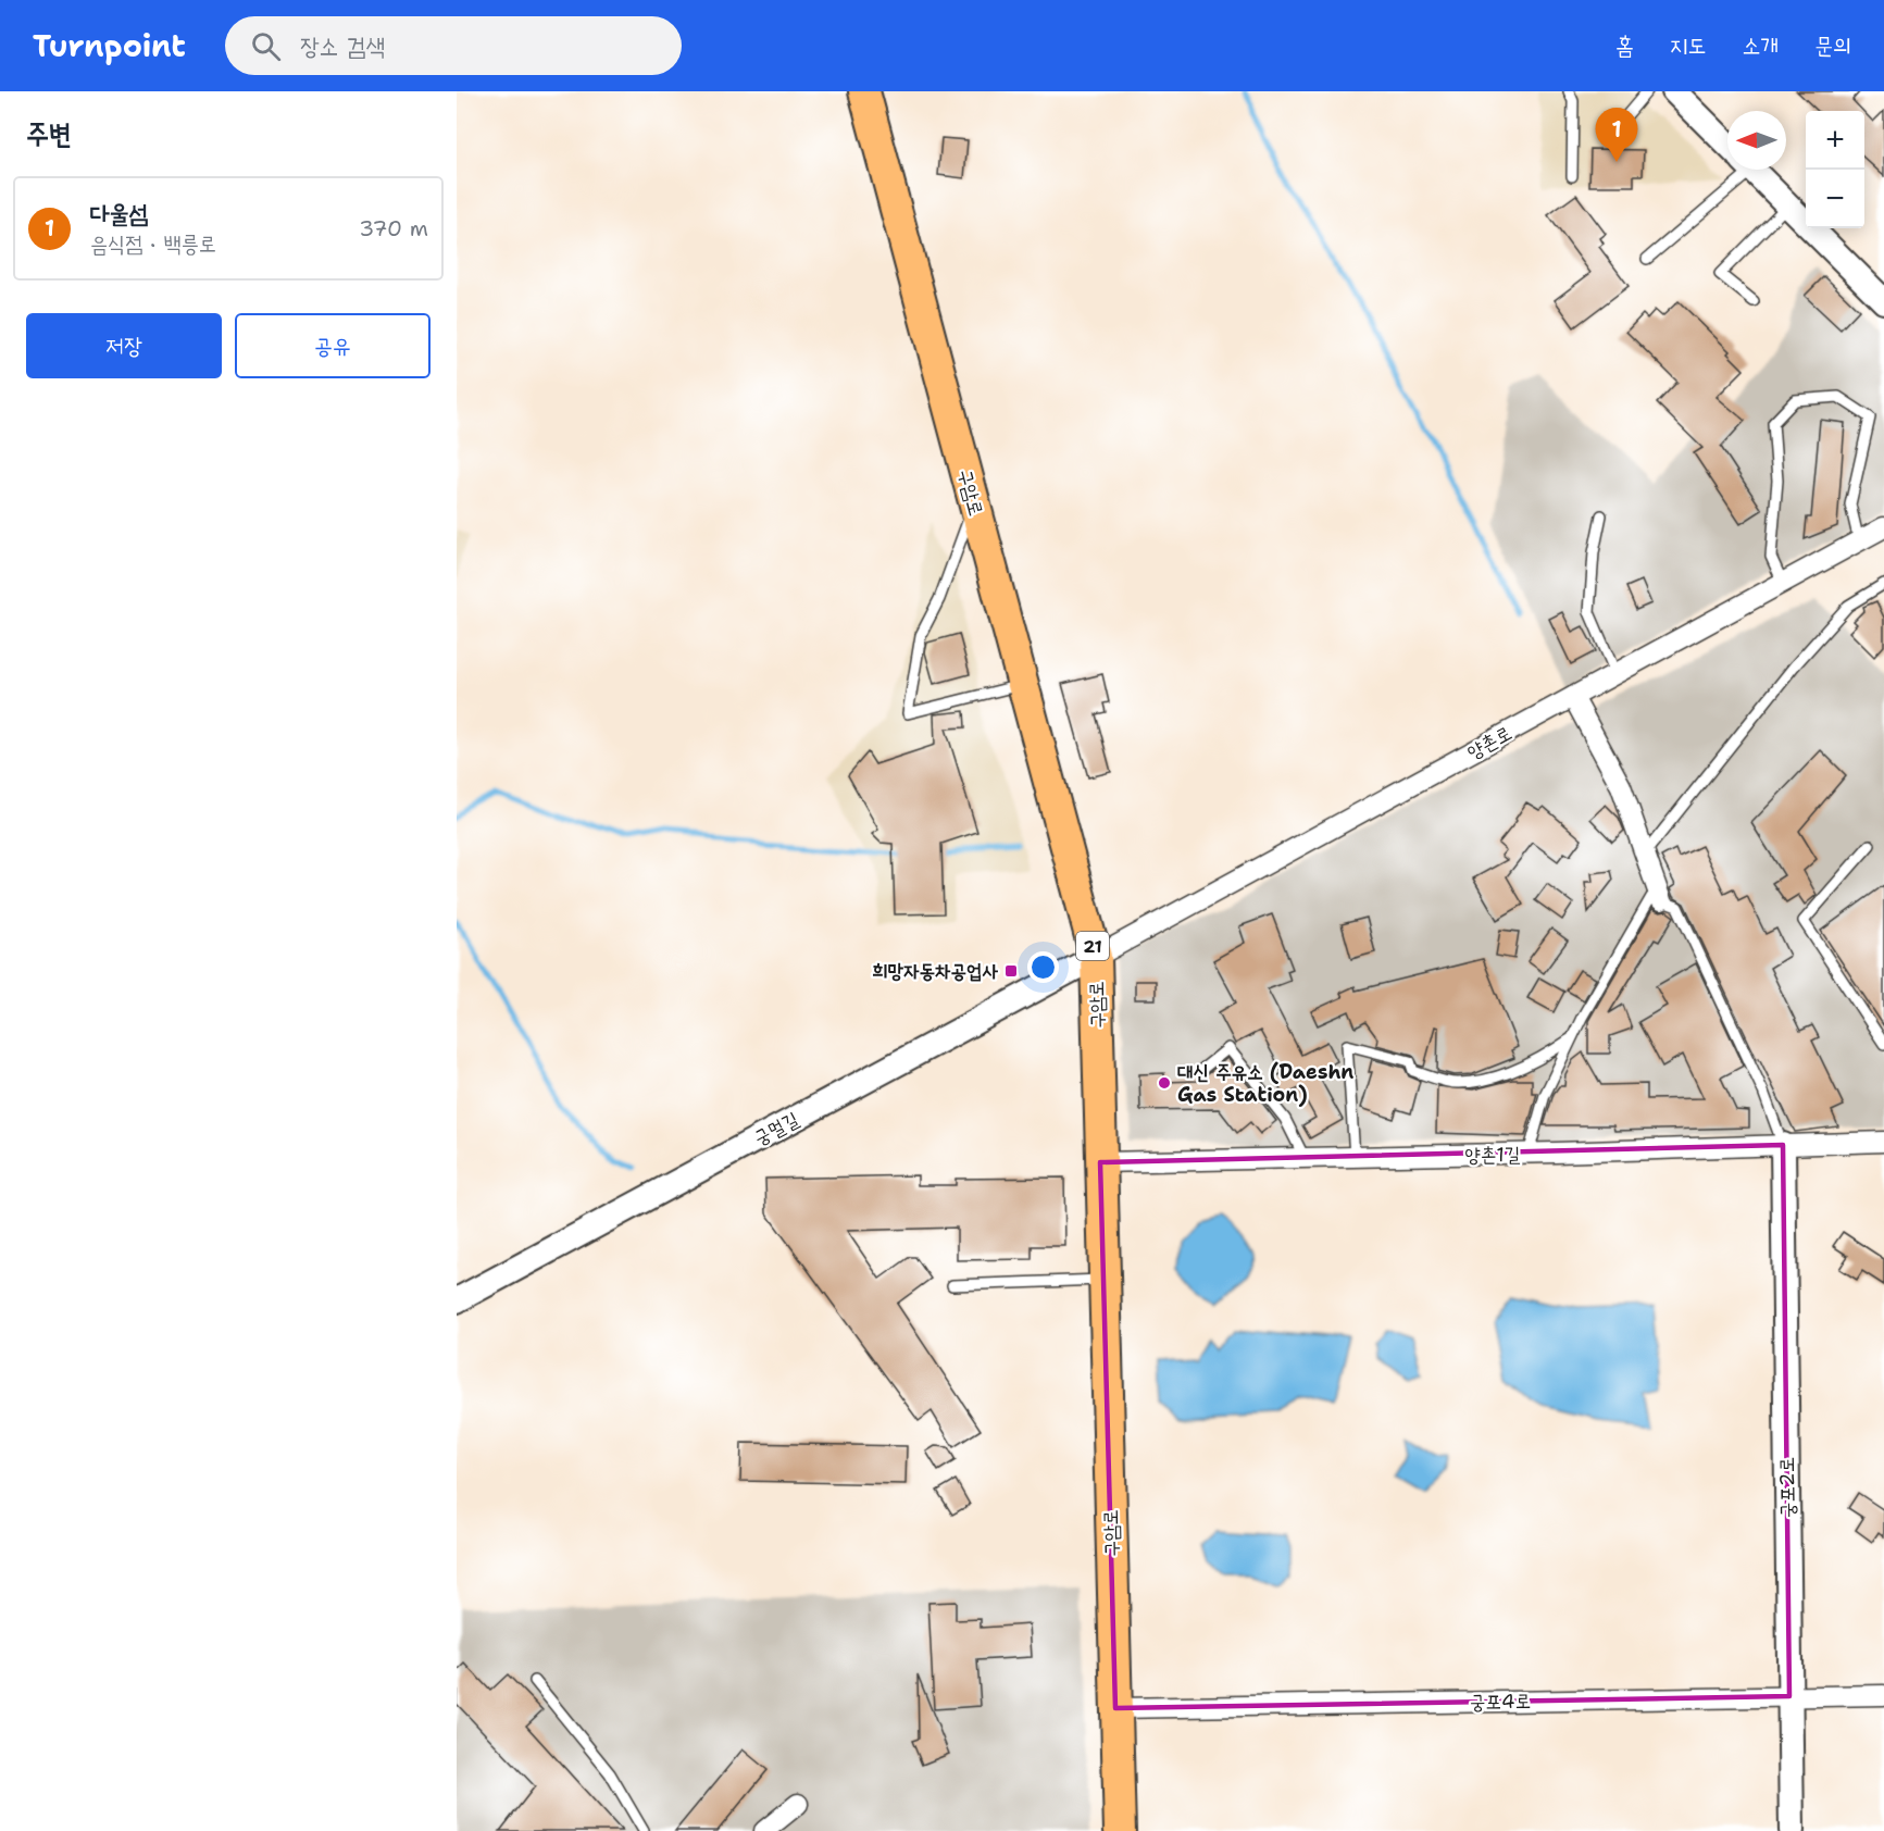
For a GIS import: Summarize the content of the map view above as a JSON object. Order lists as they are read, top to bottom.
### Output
{
  "streets": {
    "main road": ["구암로", "21"],
    "street": [
      "양촌로",
      "궁멀길",
      "양촌1길",
      "궁포2로",
      "궁포4로"
    ]
  },
  "crossings": [
    ["구암로", "양촌로"],
    ["구암로", "궁멀길"],
    ["구암로", "양촌1길"],
    ["구암로", "궁포4로"],
    ["양촌로", "궁멀길"],
    ["양촌1길", "궁포2로"],
    ["궁포2로", "궁포4로"]
  ],
  "places": {
    "transit": ["희망자동차공업사"],
    "other": ["대신 주유소 (Daeshn Gas Station)"]
  },
  "north": "left",
  "page": {
    "header": "Turnpoint",
    "search": "장소 검색",
    "nav": [
      "홈",
      "지도",
      "소개",
      "문의"
    ],
    "heading": "주변",
    "pins": "1",
    "map_buttons": ["+", "−"],
    "list": [
      {
        "mark": "1",
        "name": "다울섬",
        "note": "음식점 · 백릉로",
        "value": "370 m"
      }
    ],
    "buttons": ["저장", "공유"]
  }
}
